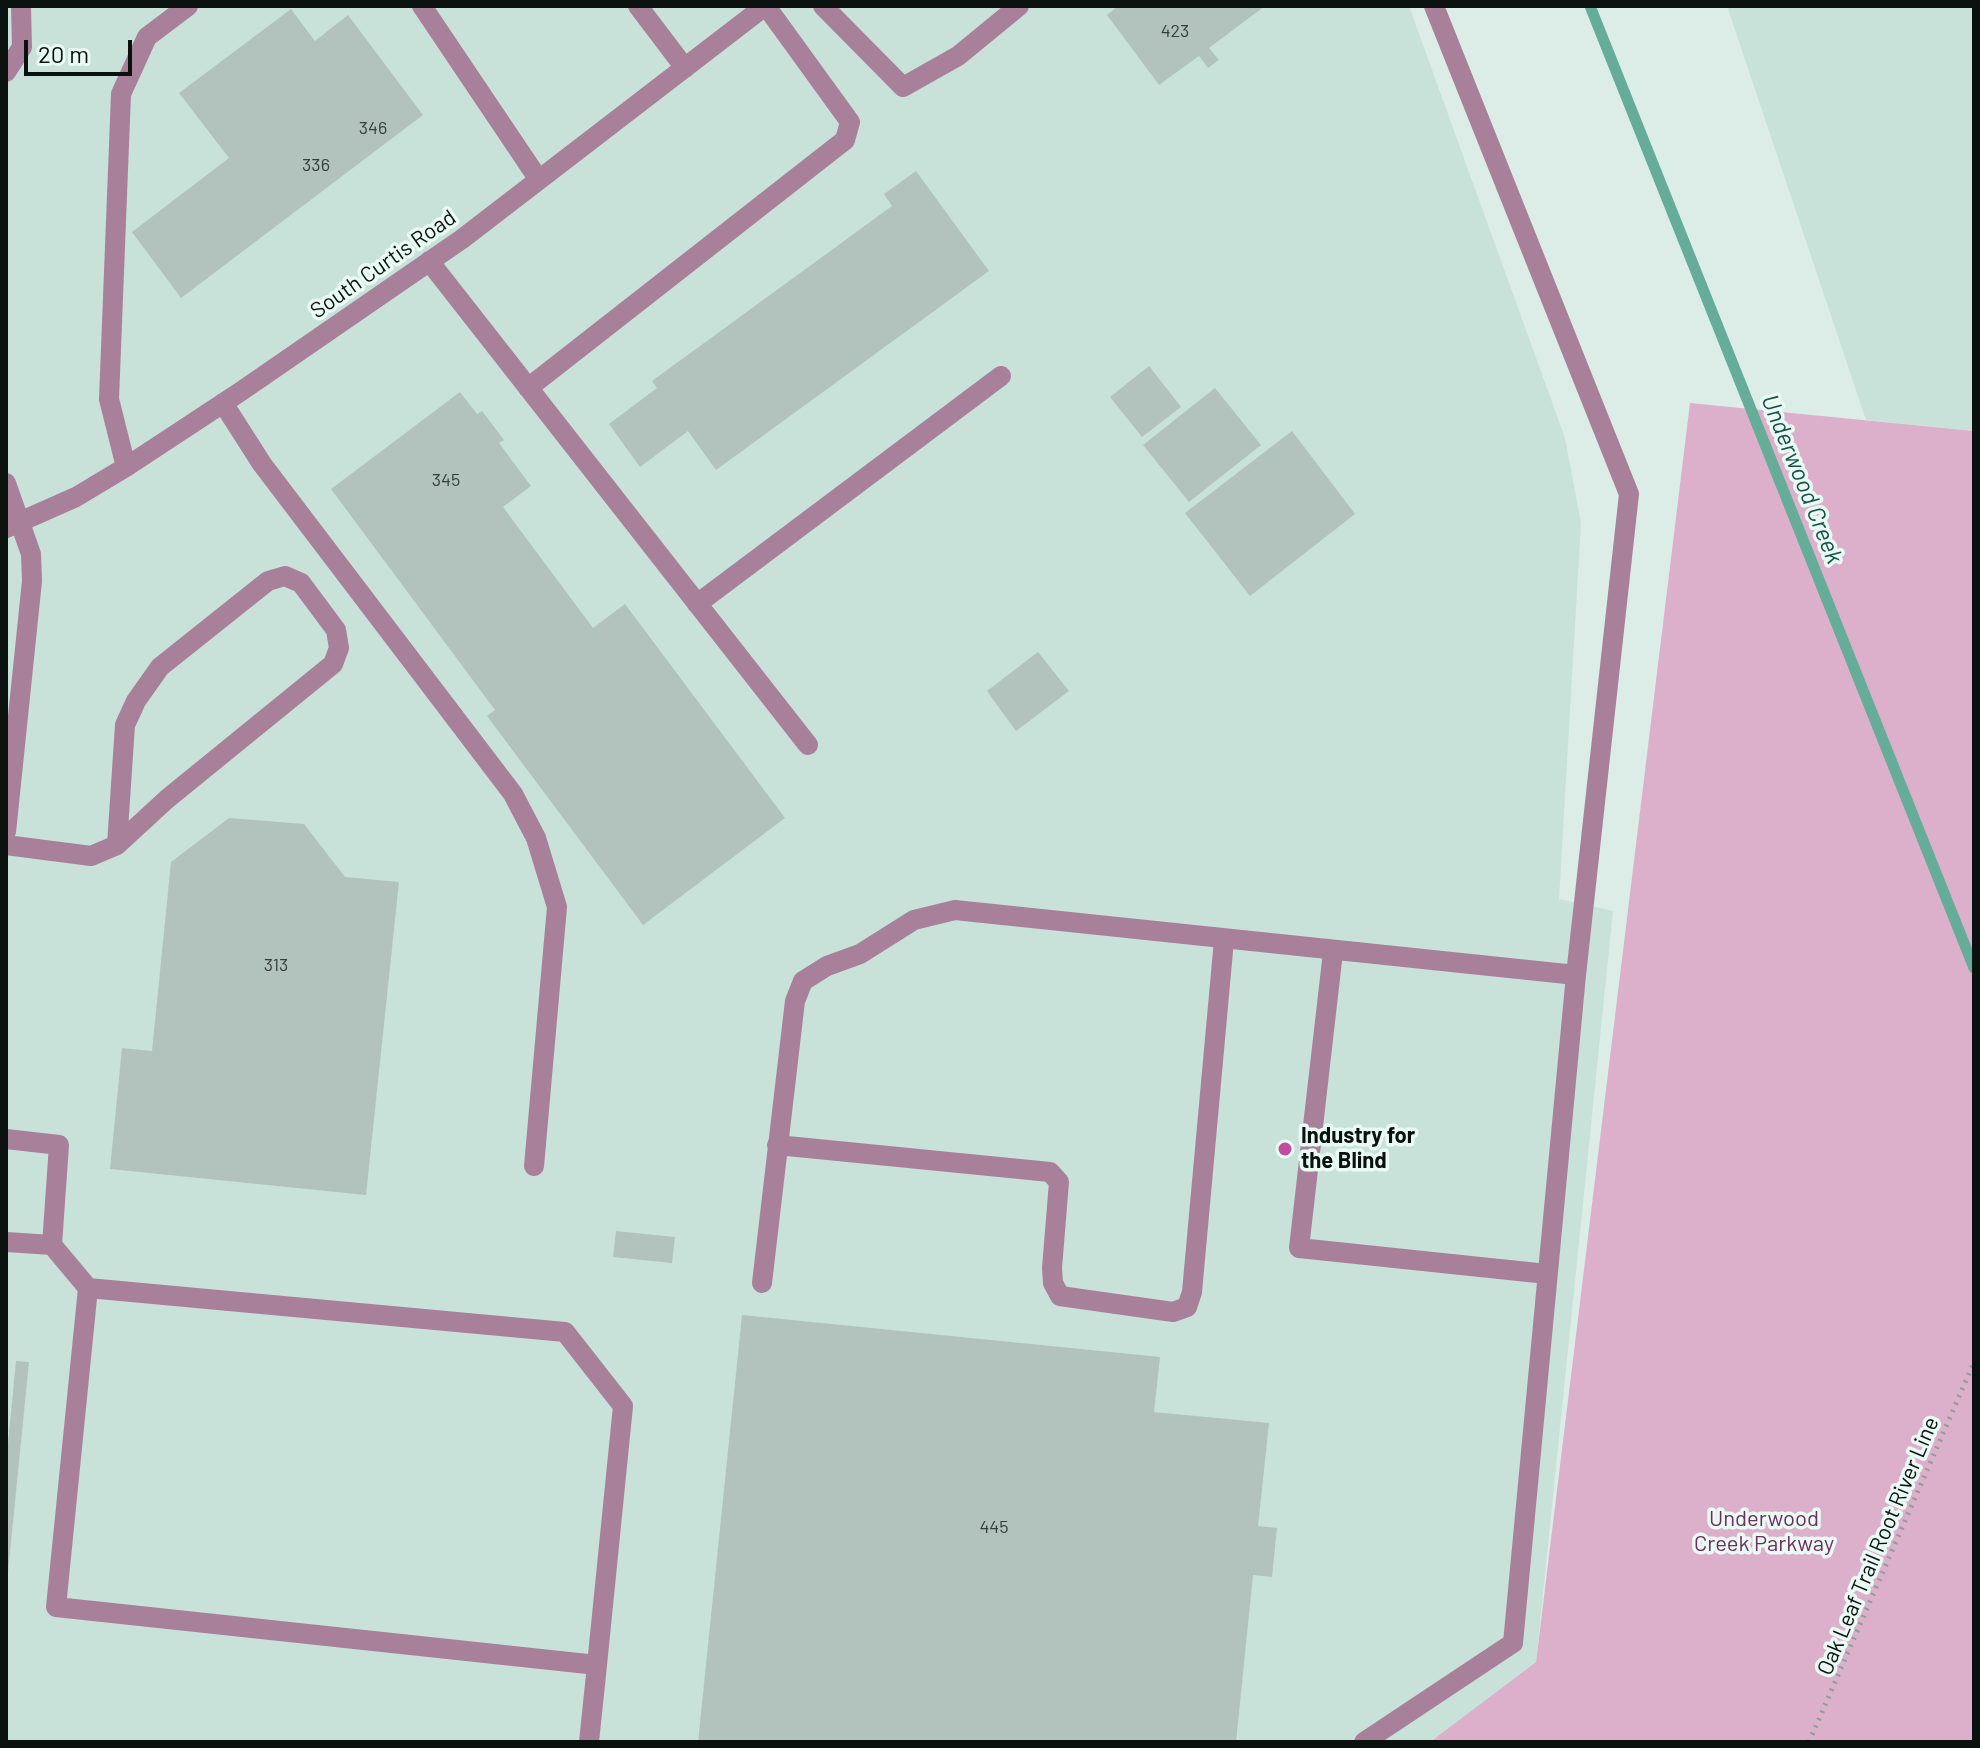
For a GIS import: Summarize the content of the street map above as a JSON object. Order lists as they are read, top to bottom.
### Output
{
  "streets": {
    "street": ["South Curtis Road"],
    "path": ["Oak Leaf Trail Root River Line"]
  },
  "water": ["Underwood Creek"],
  "parks": ["Underwood Creek Parkway"],
  "places": ["Industry for the Blind"],
  "house_numbers": [
    "423",
    "346",
    "336",
    "345",
    "313",
    "445"
  ],
  "scale_bar": "20 m"
}
